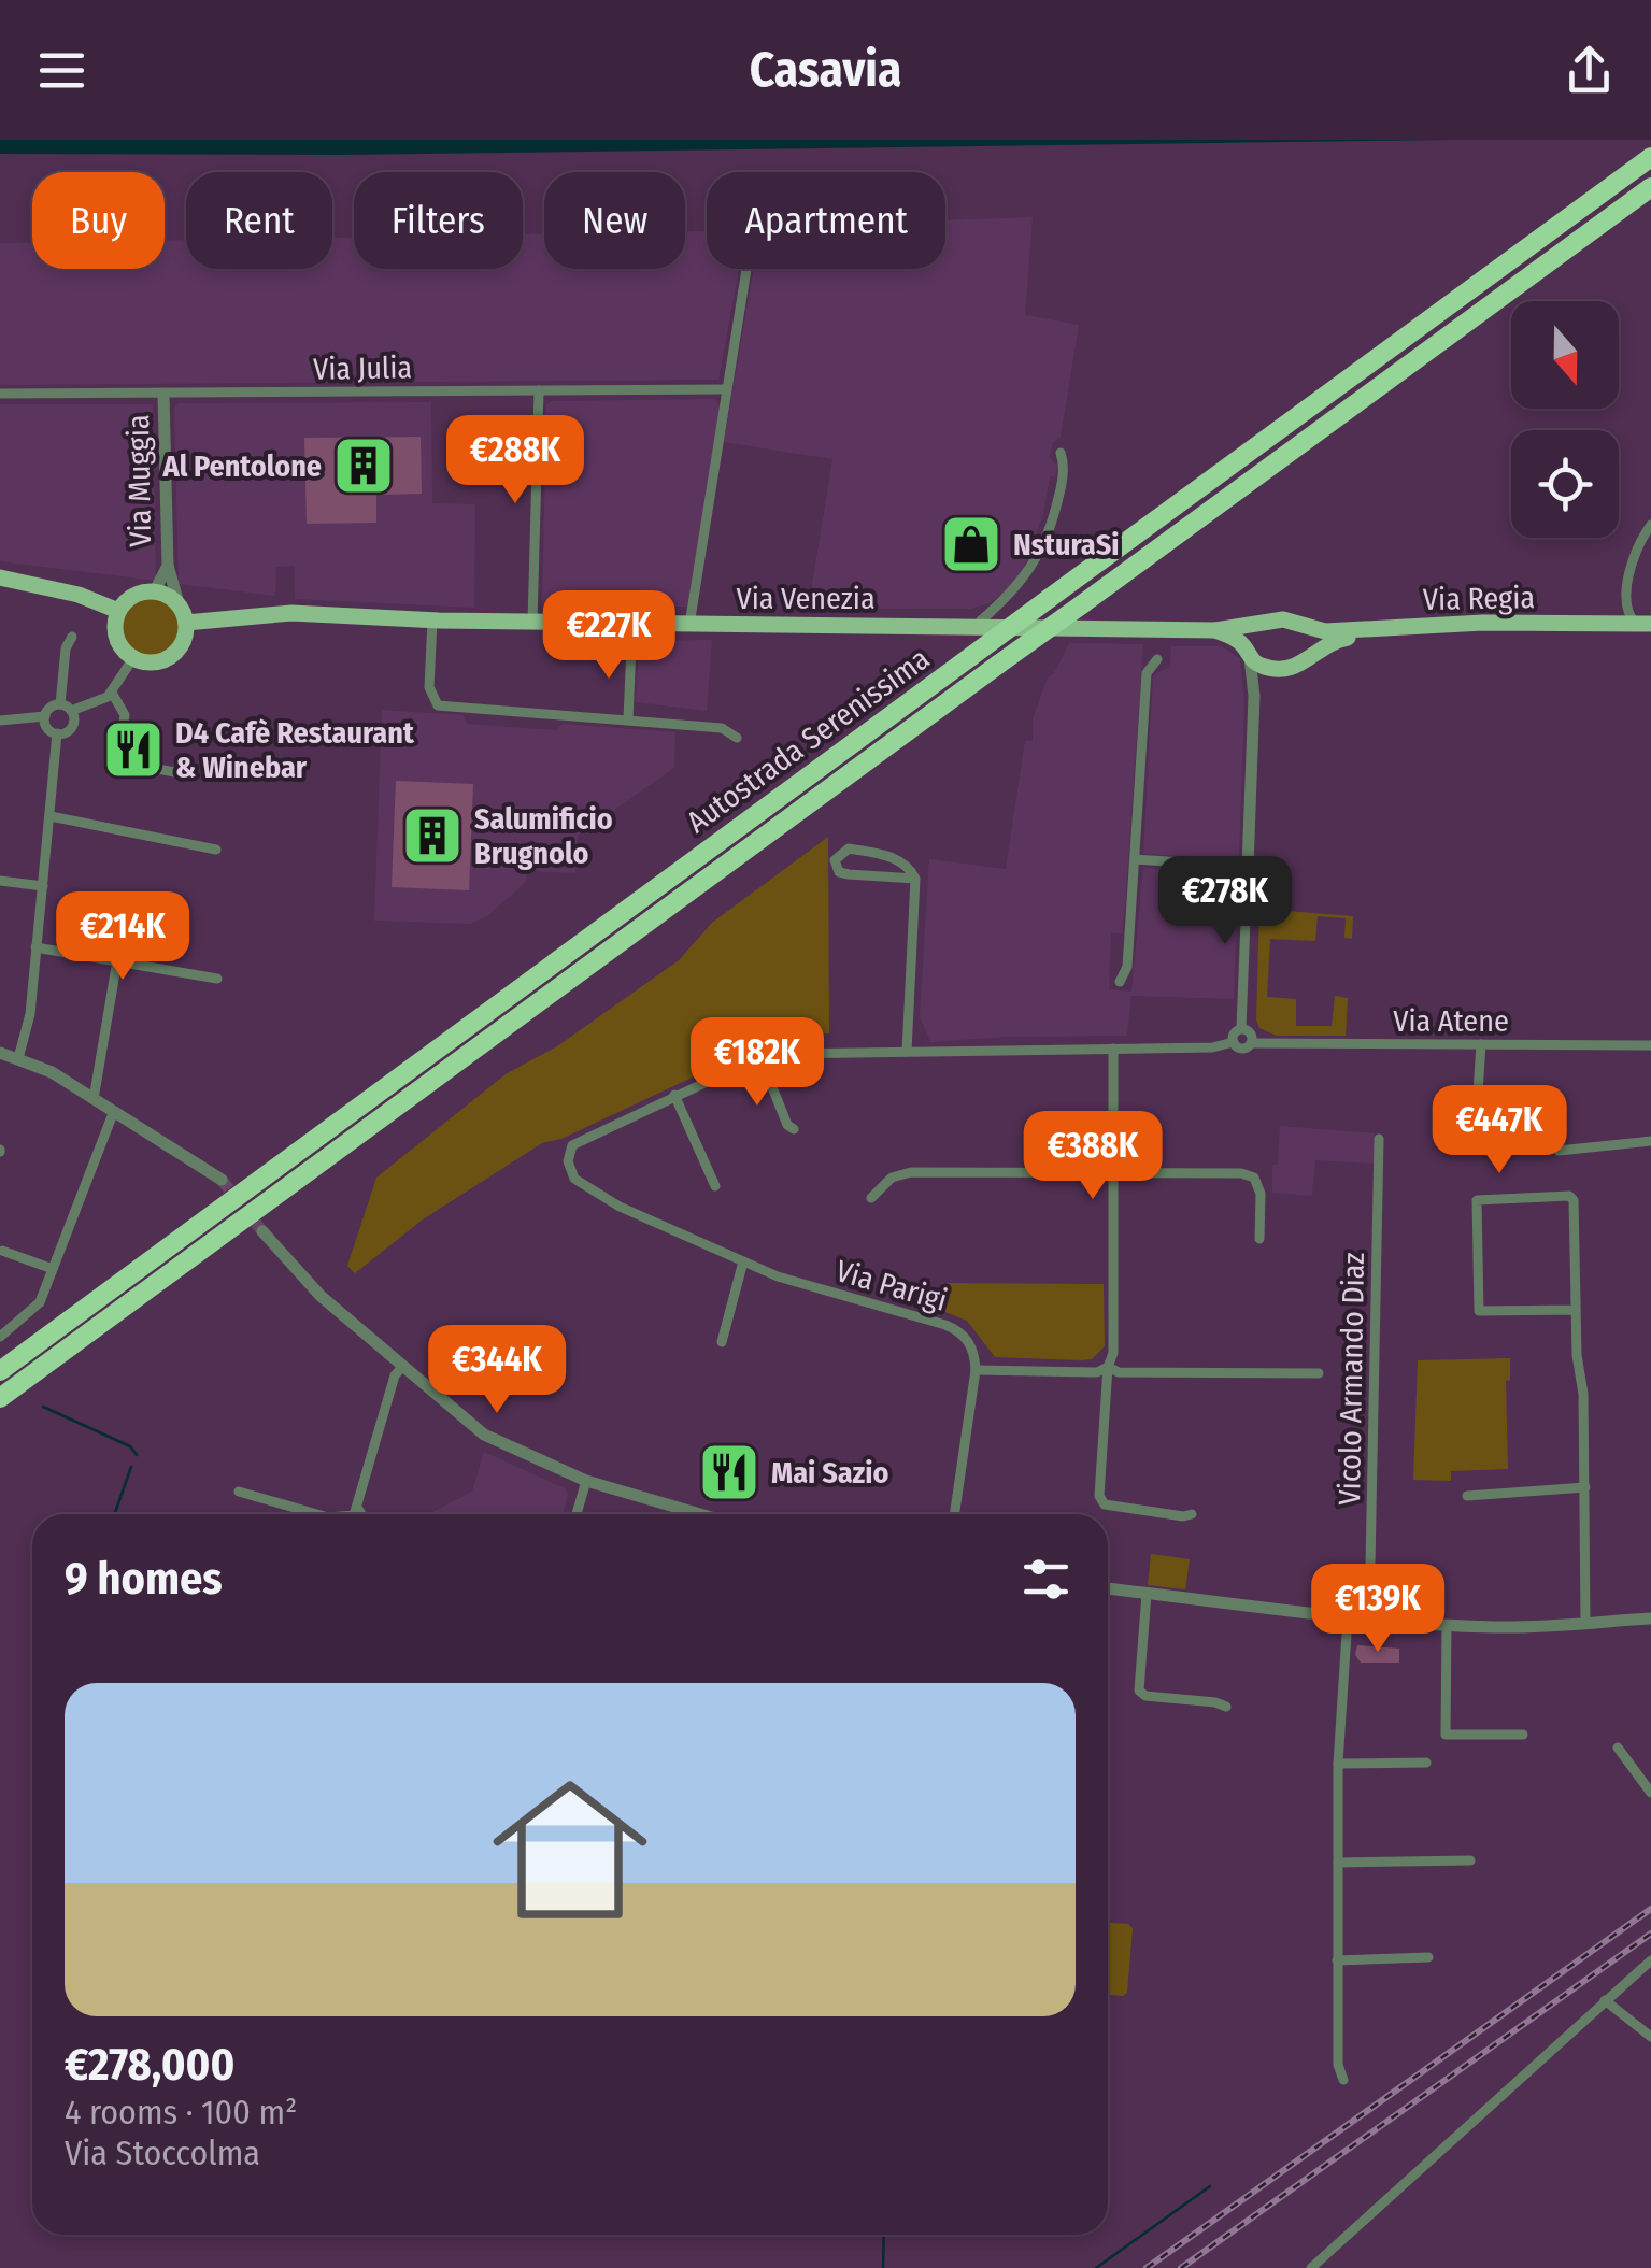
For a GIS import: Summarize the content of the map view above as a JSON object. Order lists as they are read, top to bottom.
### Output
{
  "streets": {
    "highway": ["Autostrada Serenissima"],
    "main road": ["Via Venezia", "Via Regia"],
    "street": [
      "Via Julia",
      "Via Muggia",
      "Via Atene",
      "Via Parigi",
      "Vicolo Armando Diaz"
    ]
  },
  "crossings": [
    ["Via Julia", "Via Muggia"],
    ["Via Muggia", "Via Venezia"],
    ["Via Venezia", "Via Regia"],
    ["Via Atene", "Via Parigi"]
  ],
  "places": {
    "building": ["Al Pentolone", "Salumificio Brugnolo"],
    "shop": ["NsturaSi"],
    "restaurant": ["D4 Cafè Restaurant & Winebar", "Mai Sazio"]
  },
  "north": "bottom",
  "page": {
    "header": "Casavia",
    "chip": [
      "Buy",
      "Rent",
      "Filters",
      "New",
      "Apartment"
    ],
    "price": [
      "€288K",
      "€227K",
      "€278K",
      "€214K",
      "€182K",
      "€447K",
      "€388K",
      "€344K",
      "€139K"
    ],
    "heading": "9 homes",
    "list": [
      {
        "name": "€278,000",
        "note": "4 rooms · 100 m² · Via Stoccolma"
      }
    ]
  }
}
